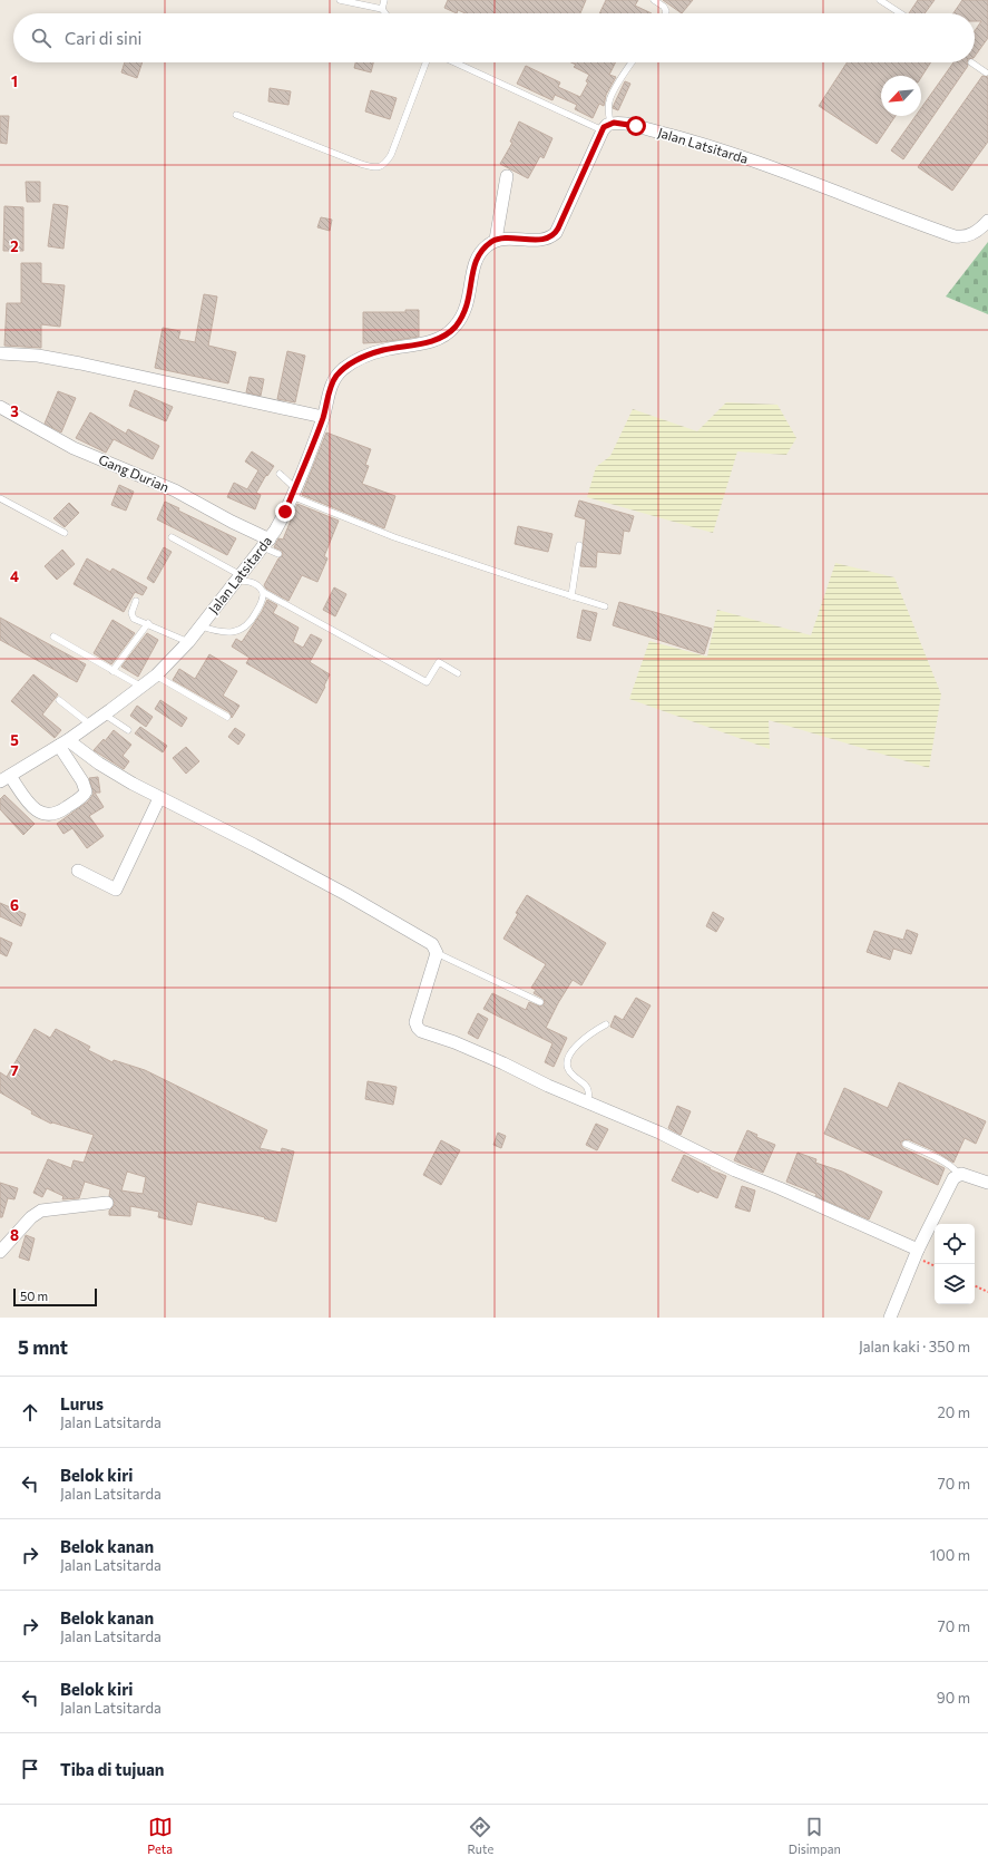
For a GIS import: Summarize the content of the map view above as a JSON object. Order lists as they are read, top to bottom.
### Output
{
  "streets": {
    "street": ["Jalan Latsitarda", "Gang Durian"]
  },
  "crossings": [
    ["Jalan Latsitarda", "Gang Durian"]
  ],
  "scale_bar": "50 m",
  "north": "bottom left",
  "page": {
    "search": "Cari di sini",
    "scale": "50 m",
    "heading": ["5 mnt", "Jalan kaki · 350 m"],
    "list": [
      ["Lurus", "Jalan Latsitarda", "20 m"],
      ["Belok kiri", "Jalan Latsitarda", "70 m"],
      ["Belok kanan", "Jalan Latsitarda", "100 m"],
      ["Belok kanan", "Jalan Latsitarda", "70 m"],
      ["Belok kiri", "Jalan Latsitarda", "90 m"],
      "Tiba di tujuan"
    ],
    "nav": ["Peta", "Rute", "Disimpan"]
  },
  "grid": {
    "rows": [
      "1",
      "2",
      "3",
      "4",
      "5",
      "6",
      "7",
      "8"
    ]
  }
}
